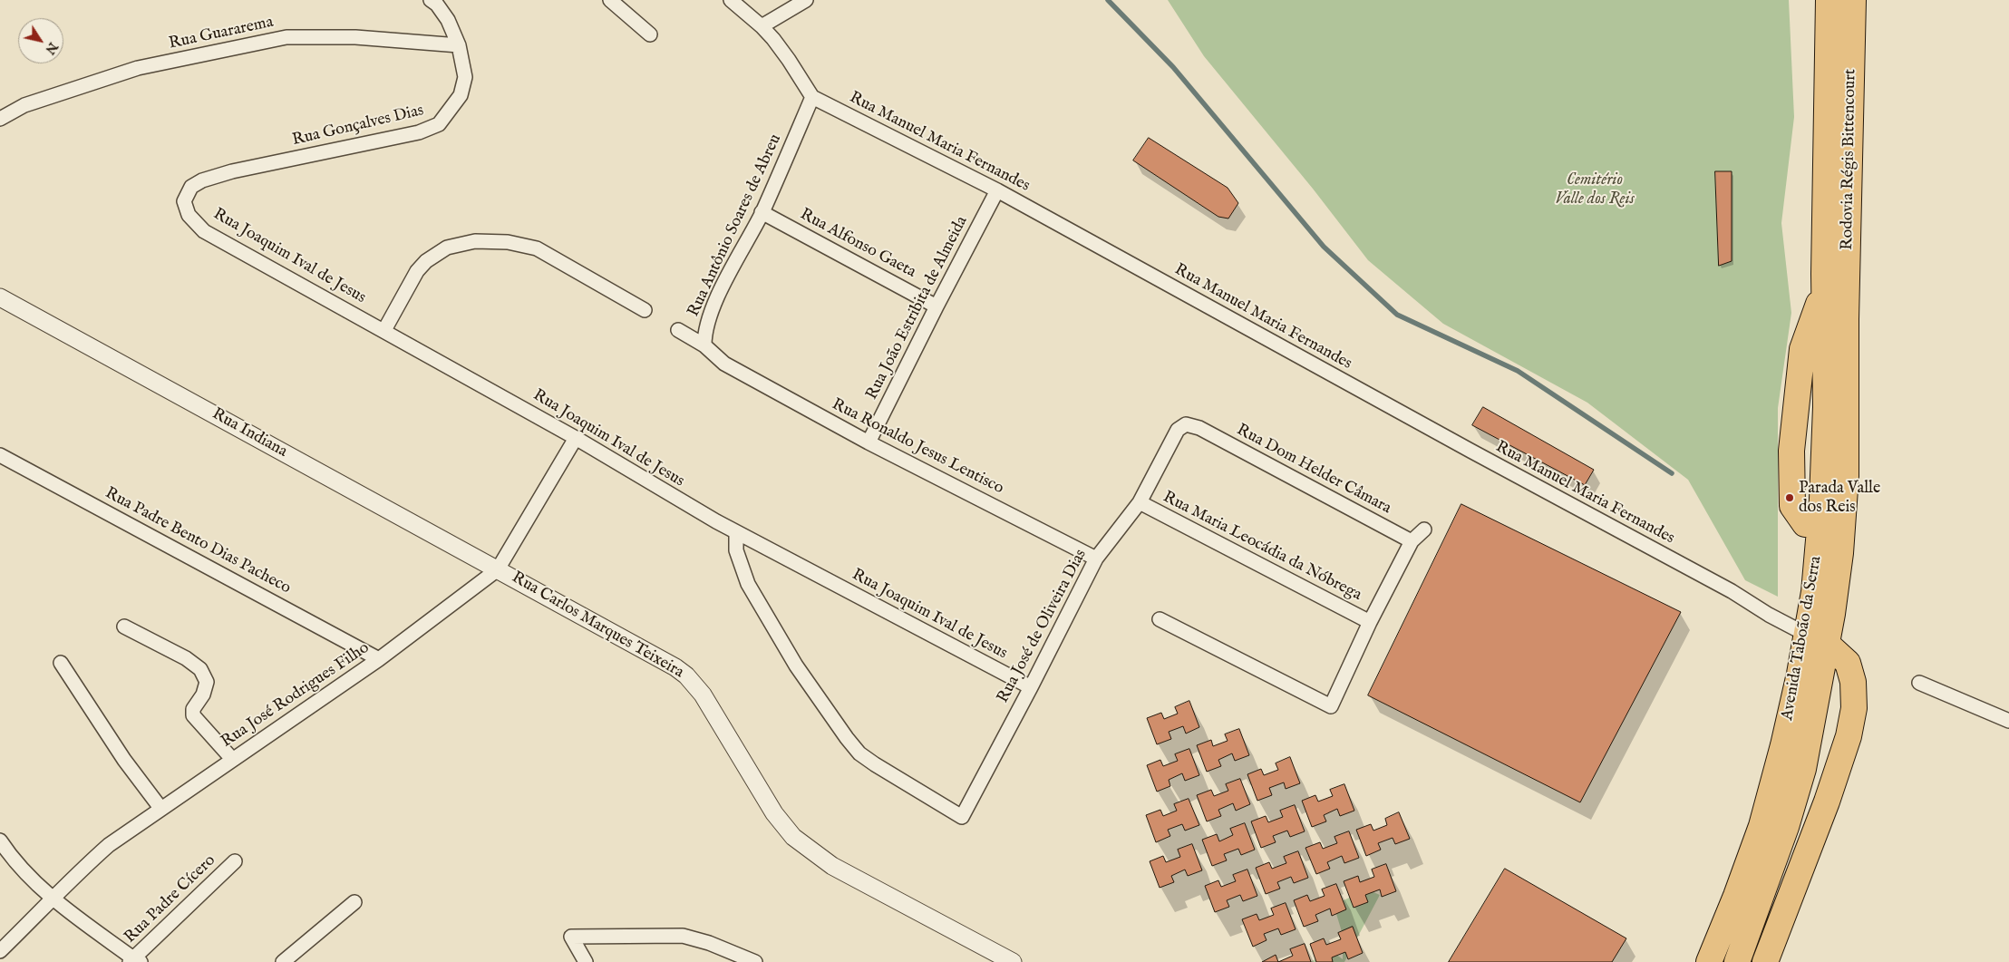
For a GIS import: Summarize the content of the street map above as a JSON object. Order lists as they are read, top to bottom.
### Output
{
  "streets": {
    "highway": ["Rodovia Régis Bittencourt", "Avenida Taboão da Serra"],
    "street": [
      "Rua Guararema",
      "Rua Gonçalves Dias",
      "Rua Manuel Maria Fernandes",
      "Rua Antônio Soares de Abreu",
      "Rua Alfonso Gaeta",
      "Rua Joaquim Ival de Jesus",
      "Rua João Estribita de Almeida",
      "Rua Indiana",
      "Rua Ronaldo Jesus Lentisco",
      "Rua Dom Helder Câmara",
      "Rua Padre Bento Dias Pacheco",
      "Rua Maria Leocádia da Nóbrega",
      "Rua Carlos Marques Teixeira",
      "Rua José de Oliveira Dias",
      "Rua José Rodrigues Filho",
      "Rua Padre Cícero"
    ]
  },
  "crossings": [
    ["Rua Guararema", "Rua Gonçalves Dias"],
    ["Rua Gonçalves Dias", "Rua Joaquim Ival de Jesus"],
    ["Rua Manuel Maria Fernandes", "Rua Antônio Soares de Abreu"],
    ["Rua Manuel Maria Fernandes", "Rua João Estribita de Almeida"],
    ["Rua Manuel Maria Fernandes", "Avenida Taboão da Serra"],
    ["Rodovia Régis Bittencourt", "Avenida Taboão da Serra"],
    ["Rua Antônio Soares de Abreu", "Rua Alfonso Gaeta"],
    ["Rua Antônio Soares de Abreu", "Rua Ronaldo Jesus Lentisco"],
    ["Rua Alfonso Gaeta", "Rua João Estribita de Almeida"],
    ["Rua Joaquim Ival de Jesus", "Rua José de Oliveira Dias"],
    ["Rua Joaquim Ival de Jesus", "Rua José Rodrigues Filho"],
    ["Rua João Estribita de Almeida", "Rua Ronaldo Jesus Lentisco"],
    ["Rua Indiana", "Rua Carlos Marques Teixeira"],
    ["Rua Indiana", "Rua José Rodrigues Filho"],
    ["Rua Ronaldo Jesus Lentisco", "Rua José de Oliveira Dias"],
    ["Rua Dom Helder Câmara", "Rua José de Oliveira Dias"],
    ["Rua Padre Bento Dias Pacheco", "Rua José Rodrigues Filho"],
    ["Rua Maria Leocádia da Nóbrega", "Rua José de Oliveira Dias"],
    ["Rua Carlos Marques Teixeira", "Rua José Rodrigues Filho"]
  ],
  "parks": ["Cemitério Valle dos Reis"],
  "places": ["Parada Valle dos Reis"],
  "north": "bottom right"
}
